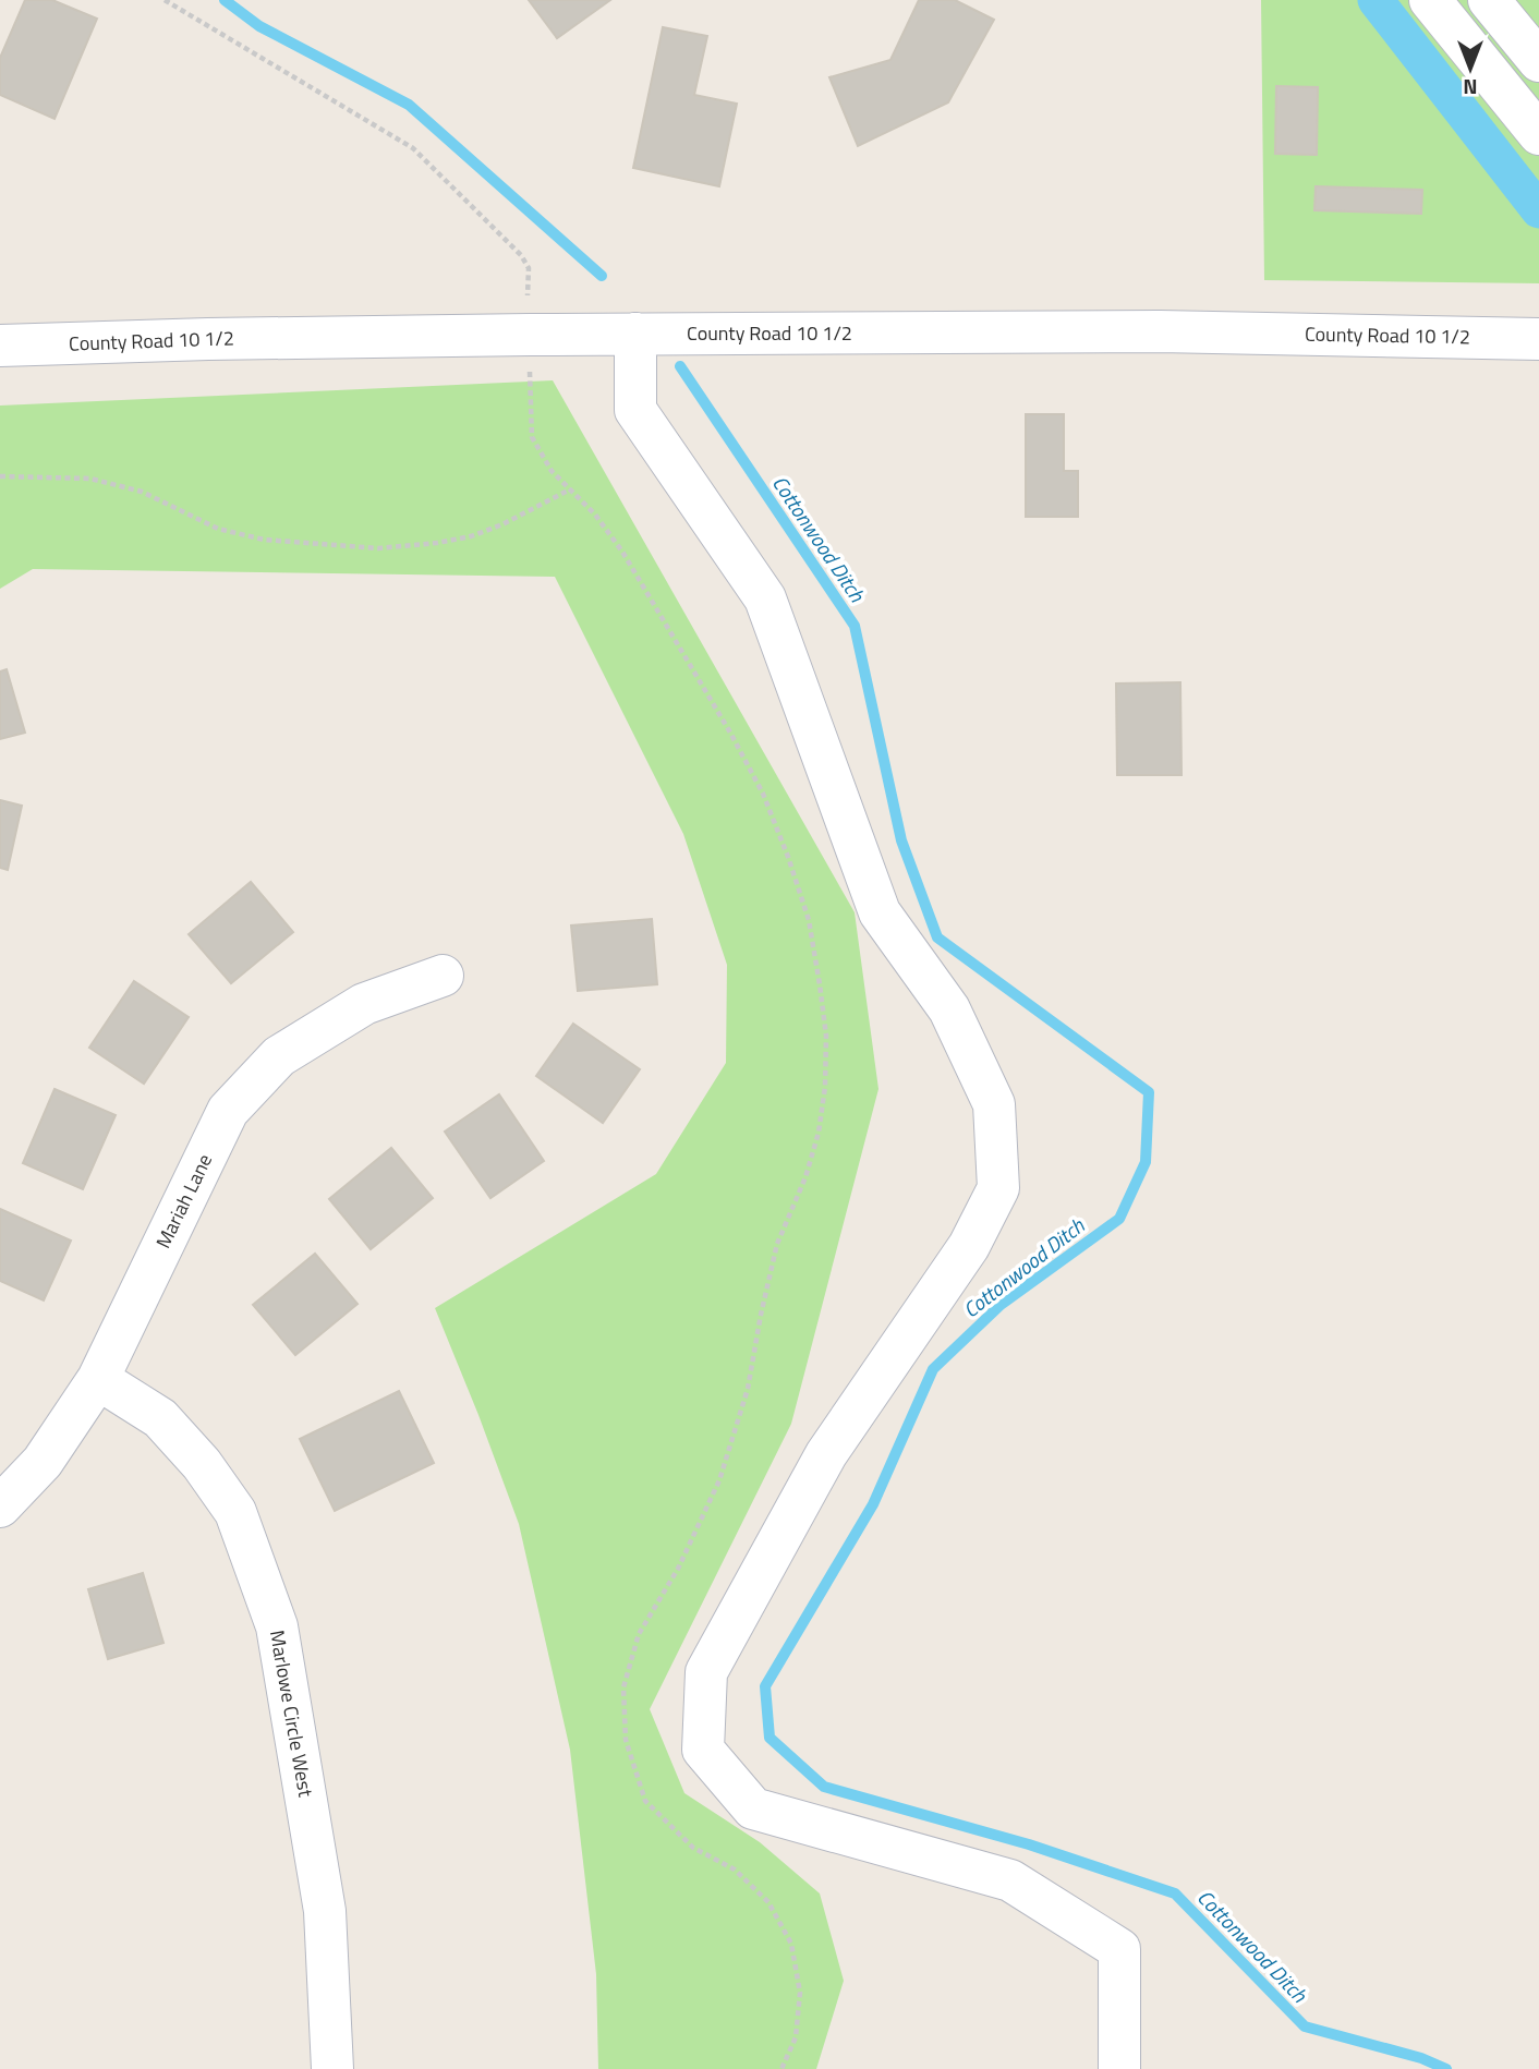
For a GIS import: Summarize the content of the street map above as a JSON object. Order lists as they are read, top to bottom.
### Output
{
  "streets": {
    "street": ["County Road 10 1/2", "Mariah Lane", "Marlowe Circle West"]
  },
  "crossings": [
    ["Mariah Lane", "Marlowe Circle West"]
  ],
  "water": ["Cottonwood Ditch"],
  "north": "bottom"
}
